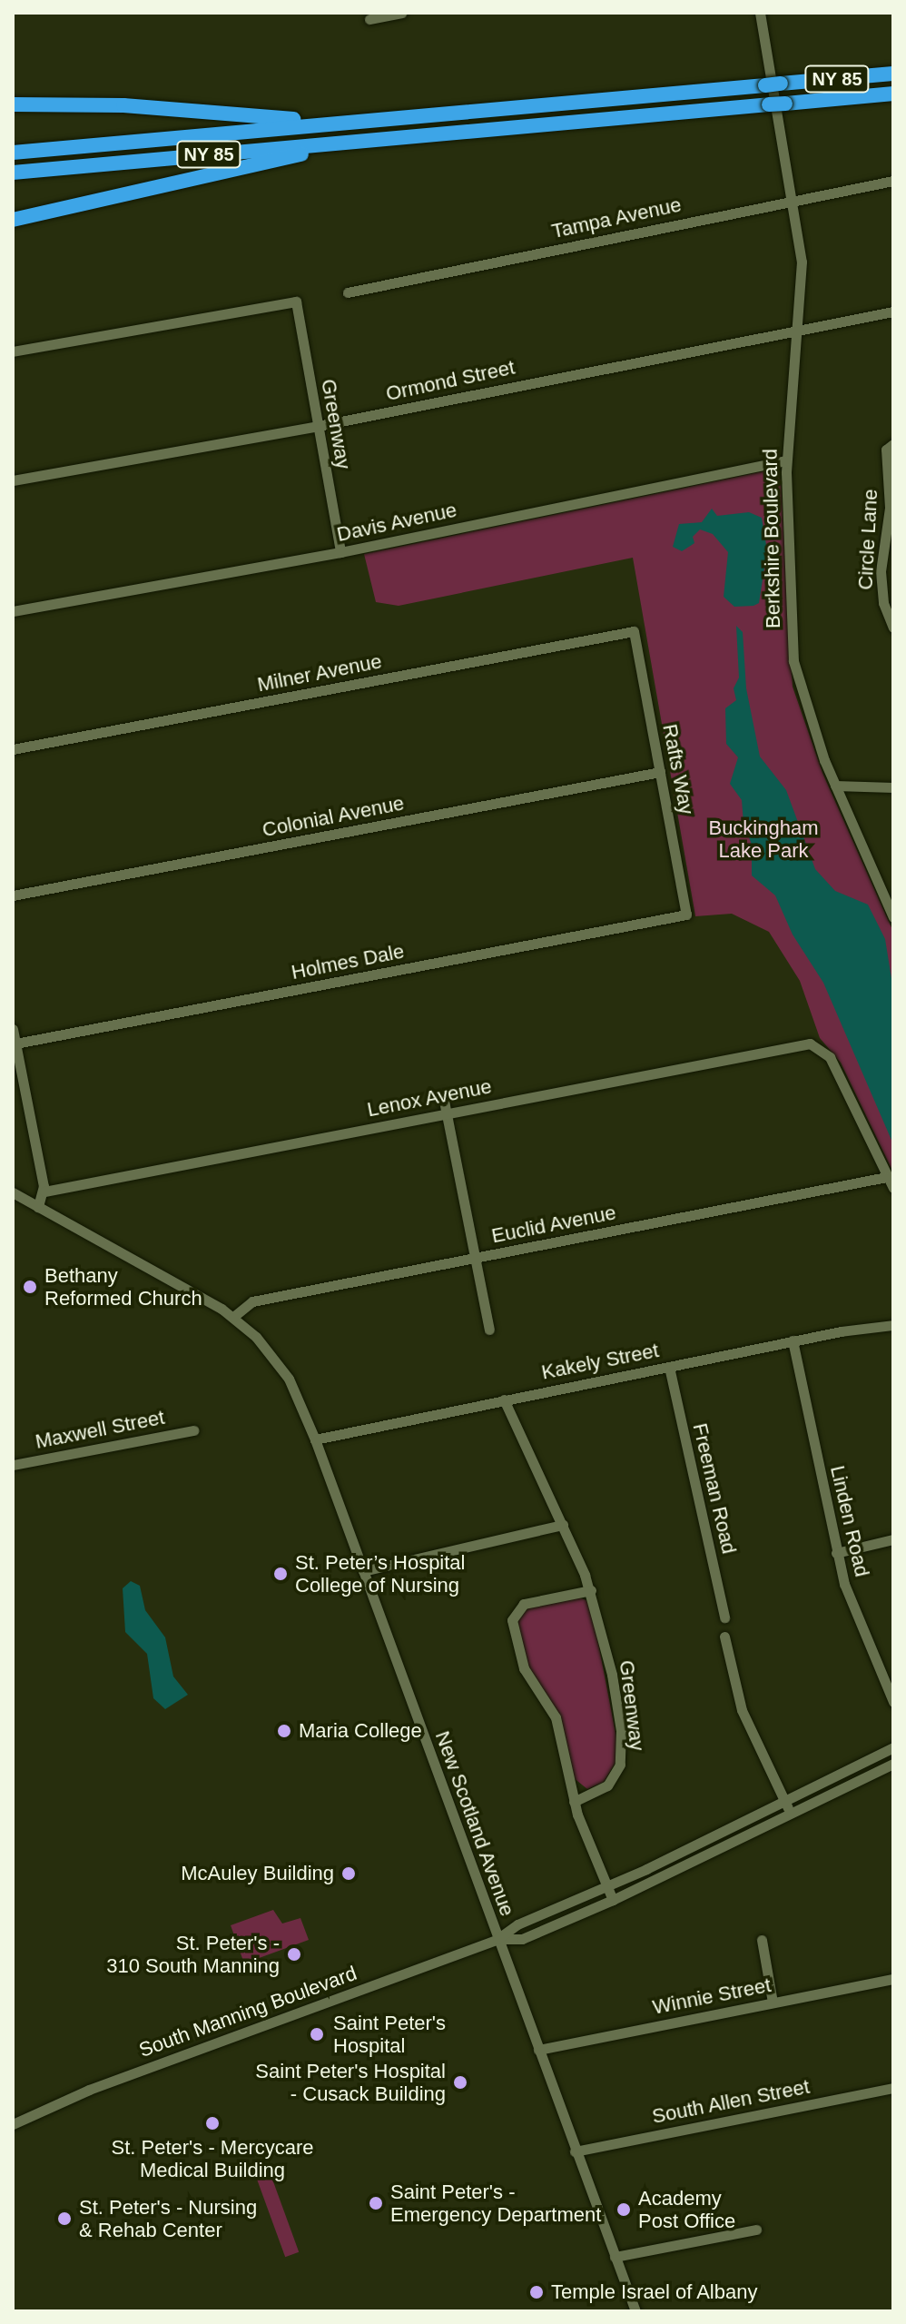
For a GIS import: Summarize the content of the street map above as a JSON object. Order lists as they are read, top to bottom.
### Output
{
  "streets": {
    "highway": ["NY 85"],
    "street": [
      "Tampa Avenue",
      "Ormond Street",
      "Greenway",
      "Davis Avenue",
      "Berkshire Boulevard",
      "Circle Lane",
      "Milner Avenue",
      "Rafts Way",
      "Colonial Avenue",
      "Holmes Dale",
      "Lenox Avenue",
      "Euclid Avenue",
      "Kakely Street",
      "Maxwell Street",
      "Freeman Road",
      "Linden Road",
      "New Scotland Avenue",
      "Winnie Street",
      "South Manning Boulevard",
      "South Allen Street"
    ]
  },
  "crossings": [
    ["Tampa Avenue", "Berkshire Boulevard"],
    ["Ormond Street", "Greenway"],
    ["Ormond Street", "Berkshire Boulevard"],
    ["Greenway", "Davis Avenue"],
    ["Greenway", "Kakely Street"],
    ["Davis Avenue", "Berkshire Boulevard"],
    ["Milner Avenue", "Rafts Way"],
    ["Rafts Way", "Colonial Avenue"],
    ["Rafts Way", "Holmes Dale"],
    ["Lenox Avenue", "Euclid Avenue"],
    ["Euclid Avenue", "New Scotland Avenue"],
    ["Kakely Street", "Freeman Road"],
    ["Kakely Street", "Linden Road"],
    ["Kakely Street", "New Scotland Avenue"],
    ["New Scotland Avenue", "Winnie Street"],
    ["New Scotland Avenue", "South Manning Boulevard"],
    ["New Scotland Avenue", "South Allen Street"]
  ],
  "parks": ["Buckingham Lake Park"],
  "places": [
    "Bethany Reformed Church",
    "St. Peter’s Hospital College of Nursing",
    "Maria College",
    "McAuley Building",
    "St. Peter's - 310 South Manning",
    "Saint Peter's Hospital",
    "Saint Peter's Hospital - Cusack Building",
    "St. Peter's - Mercycare Medical Building",
    "Saint Peter's - Emergency Department",
    "Academy Post Office",
    "St. Peter's - Nursing & Rehab Center",
    "Temple Israel of Albany"
  ]
}
